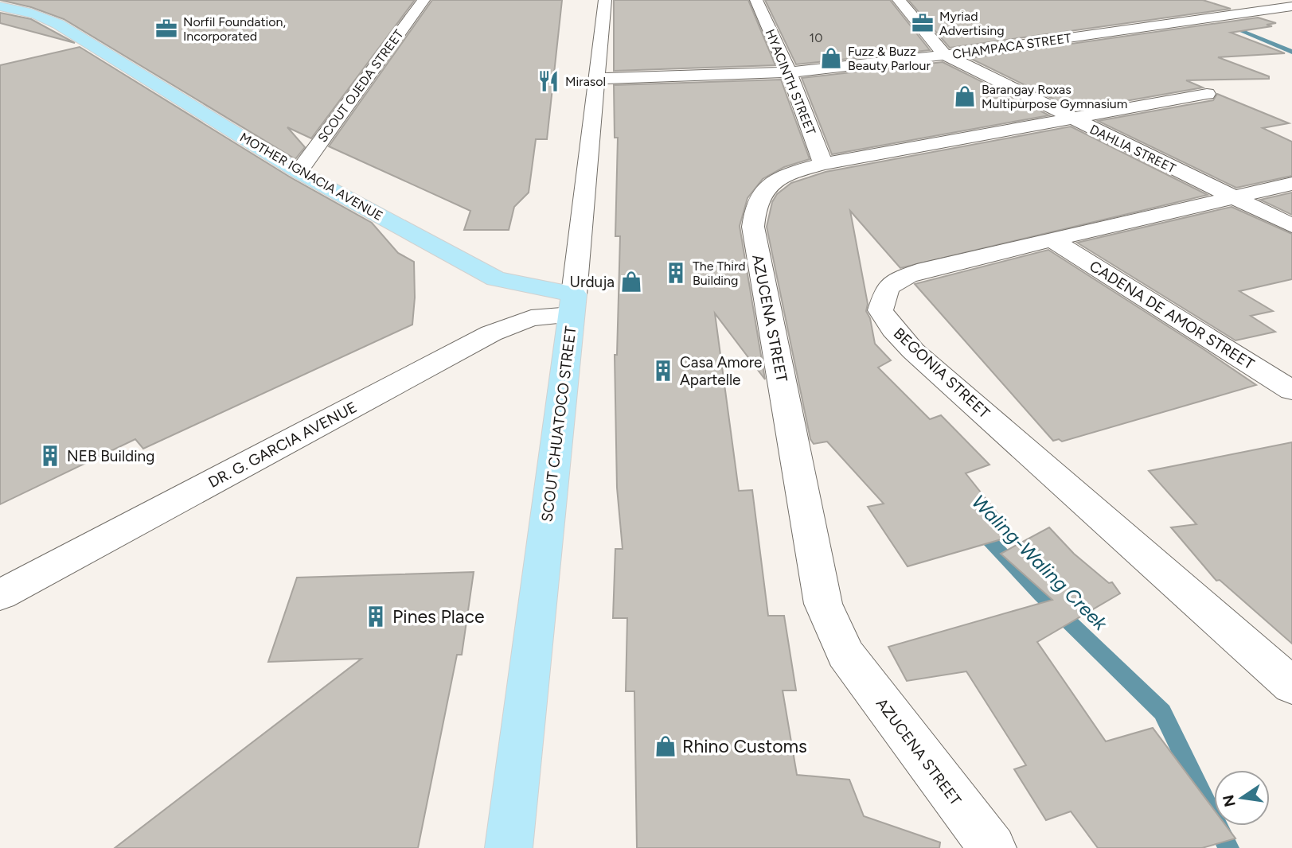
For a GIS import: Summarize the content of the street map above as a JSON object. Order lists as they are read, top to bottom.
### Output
{
  "streets": {
    "main road": ["MOTHER IGNACIA AVENUE", "SCOUT CHUATOCO STREET"],
    "street": [
      "CHAMPACA STREET",
      "HYACINTH STREET",
      "SCOUT OJEDA STREET",
      "DAHLIA STREET",
      "CADENA DE AMOR STREET",
      "AZUCENA STREET",
      "BEGONIA STREET",
      "DR. G. GARCIA AVENUE"
    ]
  },
  "crossings": [
    ["CHAMPACA STREET", "HYACINTH STREET"],
    ["CHAMPACA STREET", "DAHLIA STREET"],
    ["CHAMPACA STREET", "SCOUT CHUATOCO STREET"],
    ["HYACINTH STREET", "AZUCENA STREET"],
    ["SCOUT OJEDA STREET", "MOTHER IGNACIA AVENUE"],
    ["DAHLIA STREET", "AZUCENA STREET"],
    ["DAHLIA STREET", "BEGONIA STREET"],
    ["MOTHER IGNACIA AVENUE", "SCOUT CHUATOCO STREET"],
    ["MOTHER IGNACIA AVENUE", "DR. G. GARCIA AVENUE"],
    ["CADENA DE AMOR STREET", "BEGONIA STREET"],
    ["SCOUT CHUATOCO STREET", "DR. G. GARCIA AVENUE"]
  ],
  "water": ["Waling-Waling Creek"],
  "places": {
    "office": ["Myriad Advertising", "Norfil Foundation, Incorporated"],
    "shop": [
      "Fuzz & Buzz Beauty Parlour",
      "Barangay Roxas Multipurpose Gymnasium",
      "Urduja",
      "Rhino Customs"
    ],
    "restaurant": ["Mirasol"],
    "building": [
      "The Third Building",
      "Casa Amore Apartelle",
      "NEB Building",
      "Pines Place"
    ]
  },
  "house_numbers": ["10"],
  "north": "left"
}
